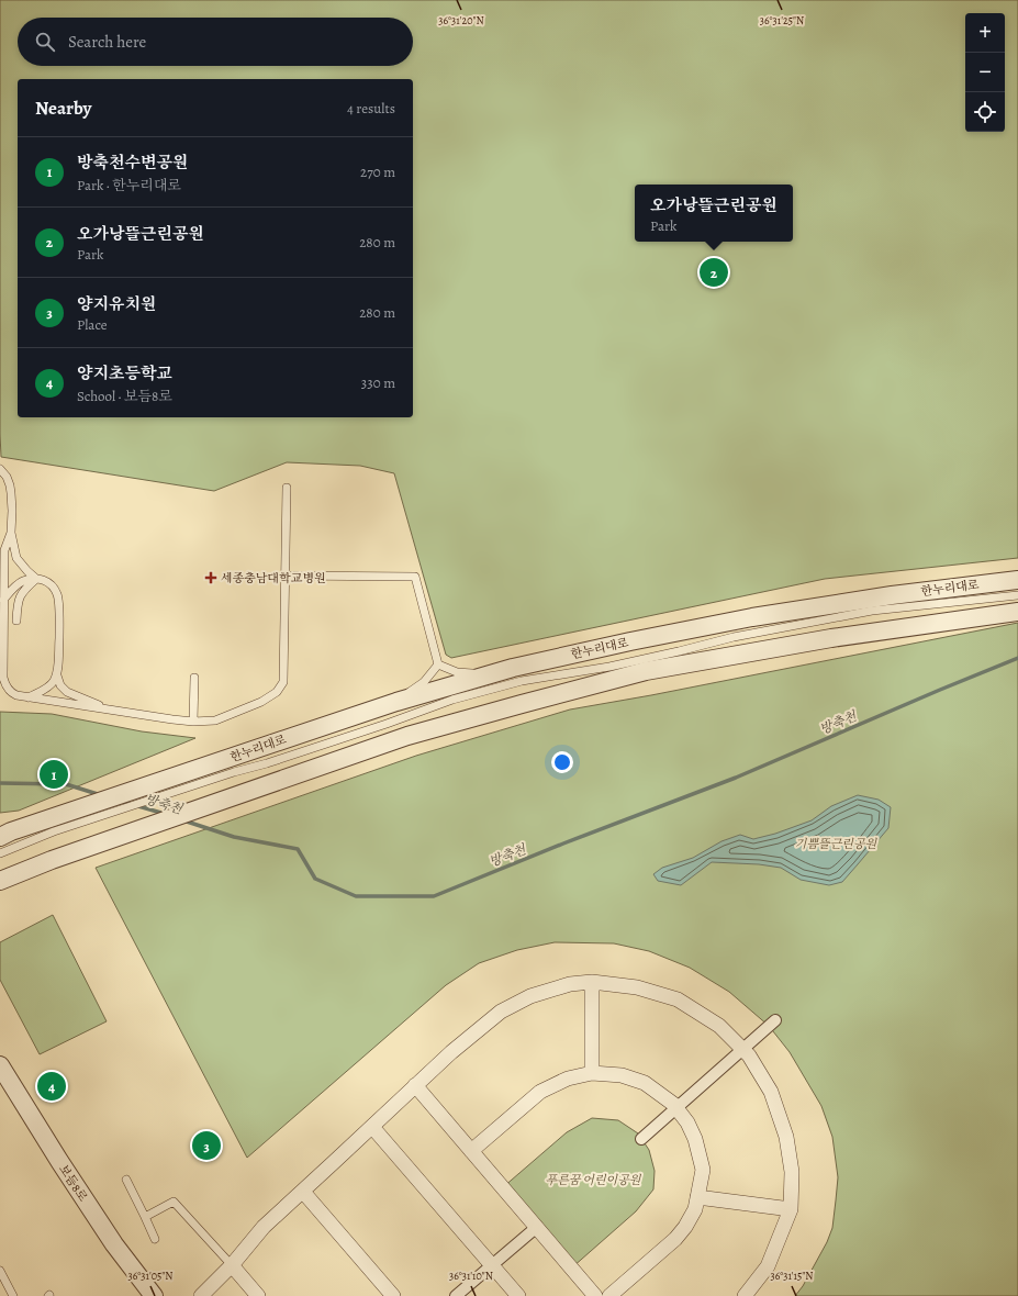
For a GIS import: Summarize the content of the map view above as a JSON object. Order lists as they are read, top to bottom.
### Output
{
  "streets": {
    "street": ["한누리대로", "보듬8로"]
  },
  "water": ["방축천"],
  "parks": ["기쁨뜰근린공원", "푸른꿈 어린이공원"],
  "places": {
    "health": ["세종충남대학교병원"]
  },
  "page": {
    "map_buttons": ["+", "−"],
    "search": "Search here",
    "heading": ["Nearby", "4 results"],
    "list": [
      {
        "mark": "1",
        "name": "방축천수변공원",
        "note": "Park · 한누리대로",
        "value": "270 m"
      },
      {
        "mark": "2",
        "name": "오가낭뜰근린공원",
        "note": "Park",
        "value": "280 m"
      },
      {
        "mark": "3",
        "name": "양지유치원",
        "note": "Place",
        "value": "280 m"
      },
      {
        "mark": "4",
        "name": "양지초등학교",
        "note": "School · 보듬8로",
        "value": "330 m"
      }
    ],
    "popup": ["오가낭뜰근린공원", "Park"],
    "pins": [
      "2",
      "1",
      "4",
      "3"
    ]
  },
  "coordinates": [
    "36°31'20\"N",
    "36°31'25\"N",
    "36°31'05\"N",
    "36°31'10\"N",
    "36°31'15\"N"
  ]
}
